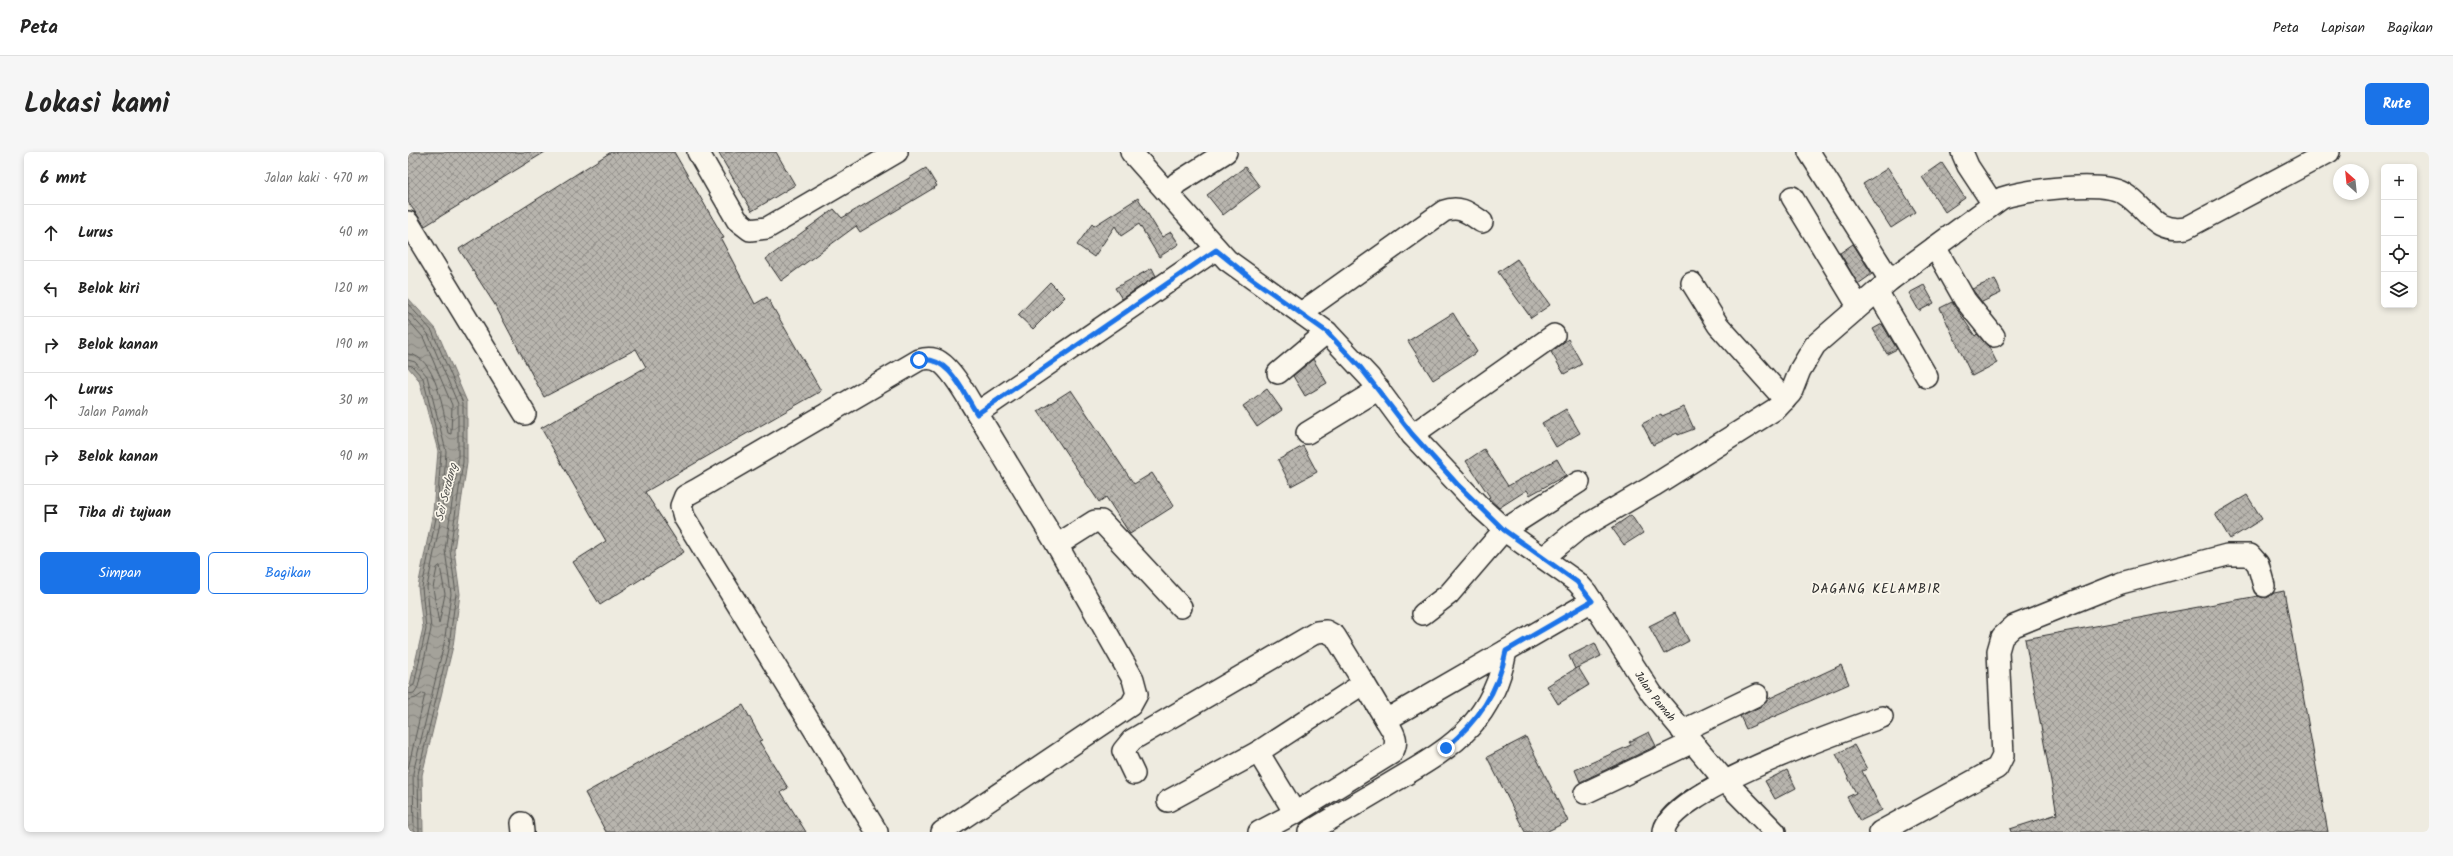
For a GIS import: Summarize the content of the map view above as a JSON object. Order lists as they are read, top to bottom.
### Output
{
  "streets": {
    "street": ["Jalan Pamah"]
  },
  "districts": ["DAGANG KELAMBIR"],
  "water": ["Sei Serdang"],
  "north": "top left",
  "page": {
    "header": "Peta",
    "nav": ["Peta", "Lapisan", "Bagikan"],
    "title": "Lokasi kami",
    "buttons": [
      "Rute",
      ["Simpan", "Bagikan"]
    ],
    "heading": ["6 mnt", "Jalan kaki · 470 m"],
    "map_buttons": ["+", "−"],
    "list": [
      ["Lurus", "40 m"],
      ["Belok kiri", "120 m"],
      ["Belok kanan", "190 m"],
      ["Lurus", "Jalan Pamah", "30 m"],
      ["Belok kanan", "90 m"],
      "Tiba di tujuan"
    ]
  }
}
